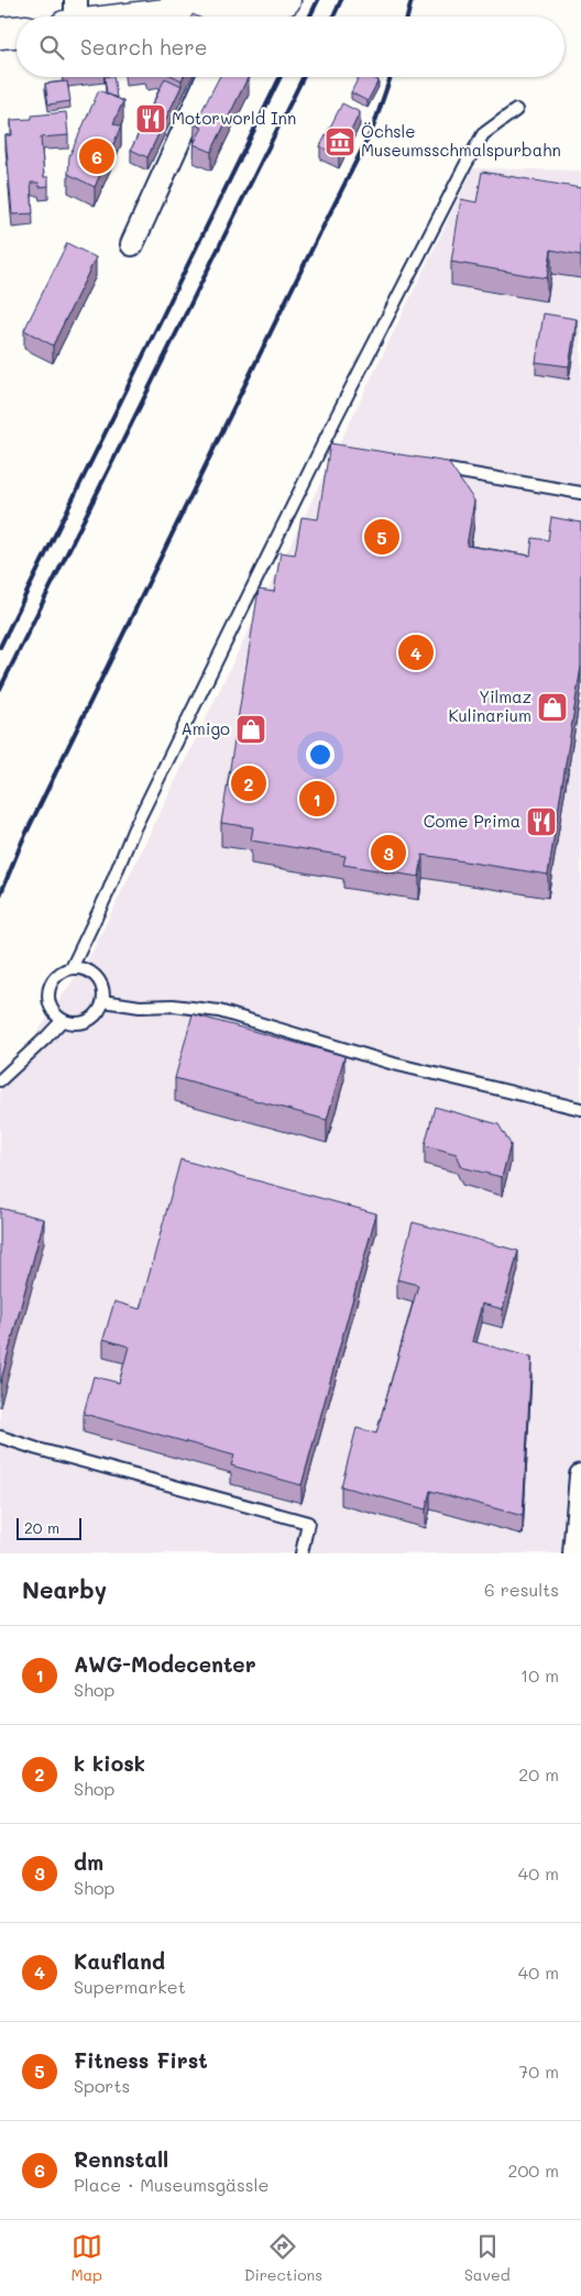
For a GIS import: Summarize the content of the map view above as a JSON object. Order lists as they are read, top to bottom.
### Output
{
  "places": {
    "restaurant": ["Motorworld Inn", "Come Prima"],
    "museum": ["Öchsle Museumsschmalspurbahn"],
    "shop": ["Yilmaz Kulinarium", "Amigo"]
  },
  "scale_bar": "20 m",
  "page": {
    "search": "Search here",
    "pins": [
      "6",
      "5",
      "4",
      "2",
      "1",
      "3"
    ],
    "scale": "20 m",
    "heading": ["Nearby", "6 results"],
    "list": [
      {
        "mark": "1",
        "name": "AWG-Modecenter",
        "note": "Shop",
        "value": "10 m"
      },
      {
        "mark": "2",
        "name": "k kiosk",
        "note": "Shop",
        "value": "20 m"
      },
      {
        "mark": "3",
        "name": "dm",
        "note": "Shop",
        "value": "40 m"
      },
      {
        "mark": "4",
        "name": "Kaufland",
        "note": "Supermarket",
        "value": "40 m"
      },
      {
        "mark": "5",
        "name": "Fitness First",
        "note": "Sports",
        "value": "70 m"
      },
      {
        "mark": "6",
        "name": "Rennstall",
        "note": "Place · Museumsgässle",
        "value": "200 m"
      }
    ],
    "nav": ["Map", "Directions", "Saved"]
  }
}
